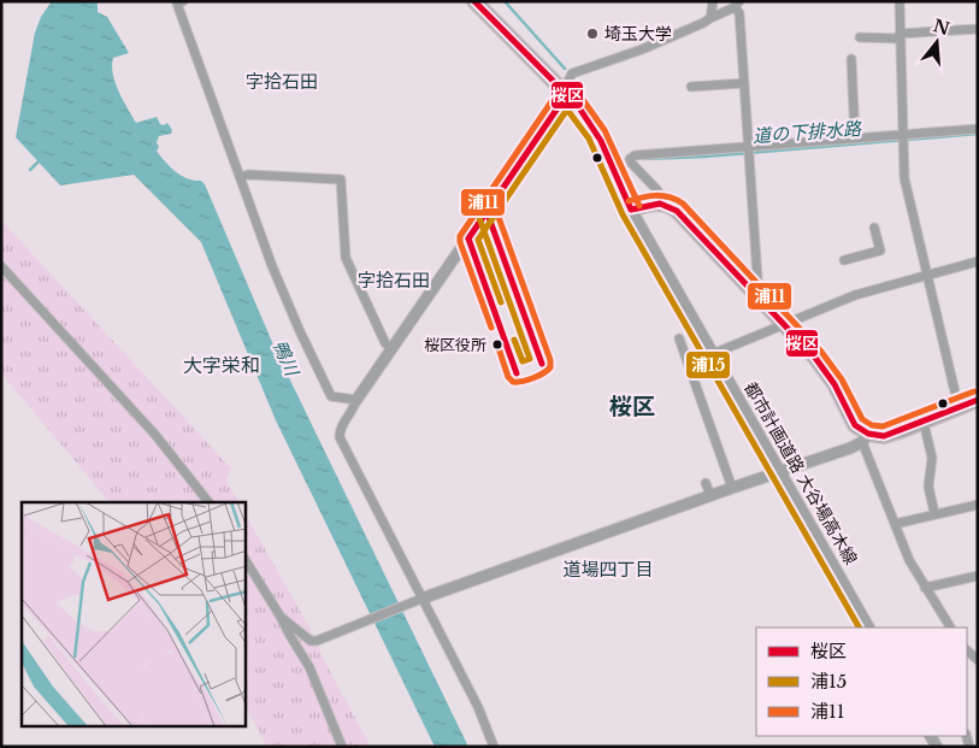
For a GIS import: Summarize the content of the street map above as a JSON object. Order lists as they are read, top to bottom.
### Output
{
  "streets": {
    "street": ["都市計画道路 大谷場高木線"]
  },
  "districts": [
    "字拾石田",
    "字拾石田",
    "大字栄和",
    "桜区",
    "道場四丁目"
  ],
  "water": ["道の下排水路", "鴨川"],
  "places": ["埼玉大学", "桜区役所"],
  "lines": ["transit line 桜区", "transit line 浦11", "transit line 浦15"],
  "legend": ["桜区", "浦15", "浦11"],
  "north": "top"
}
